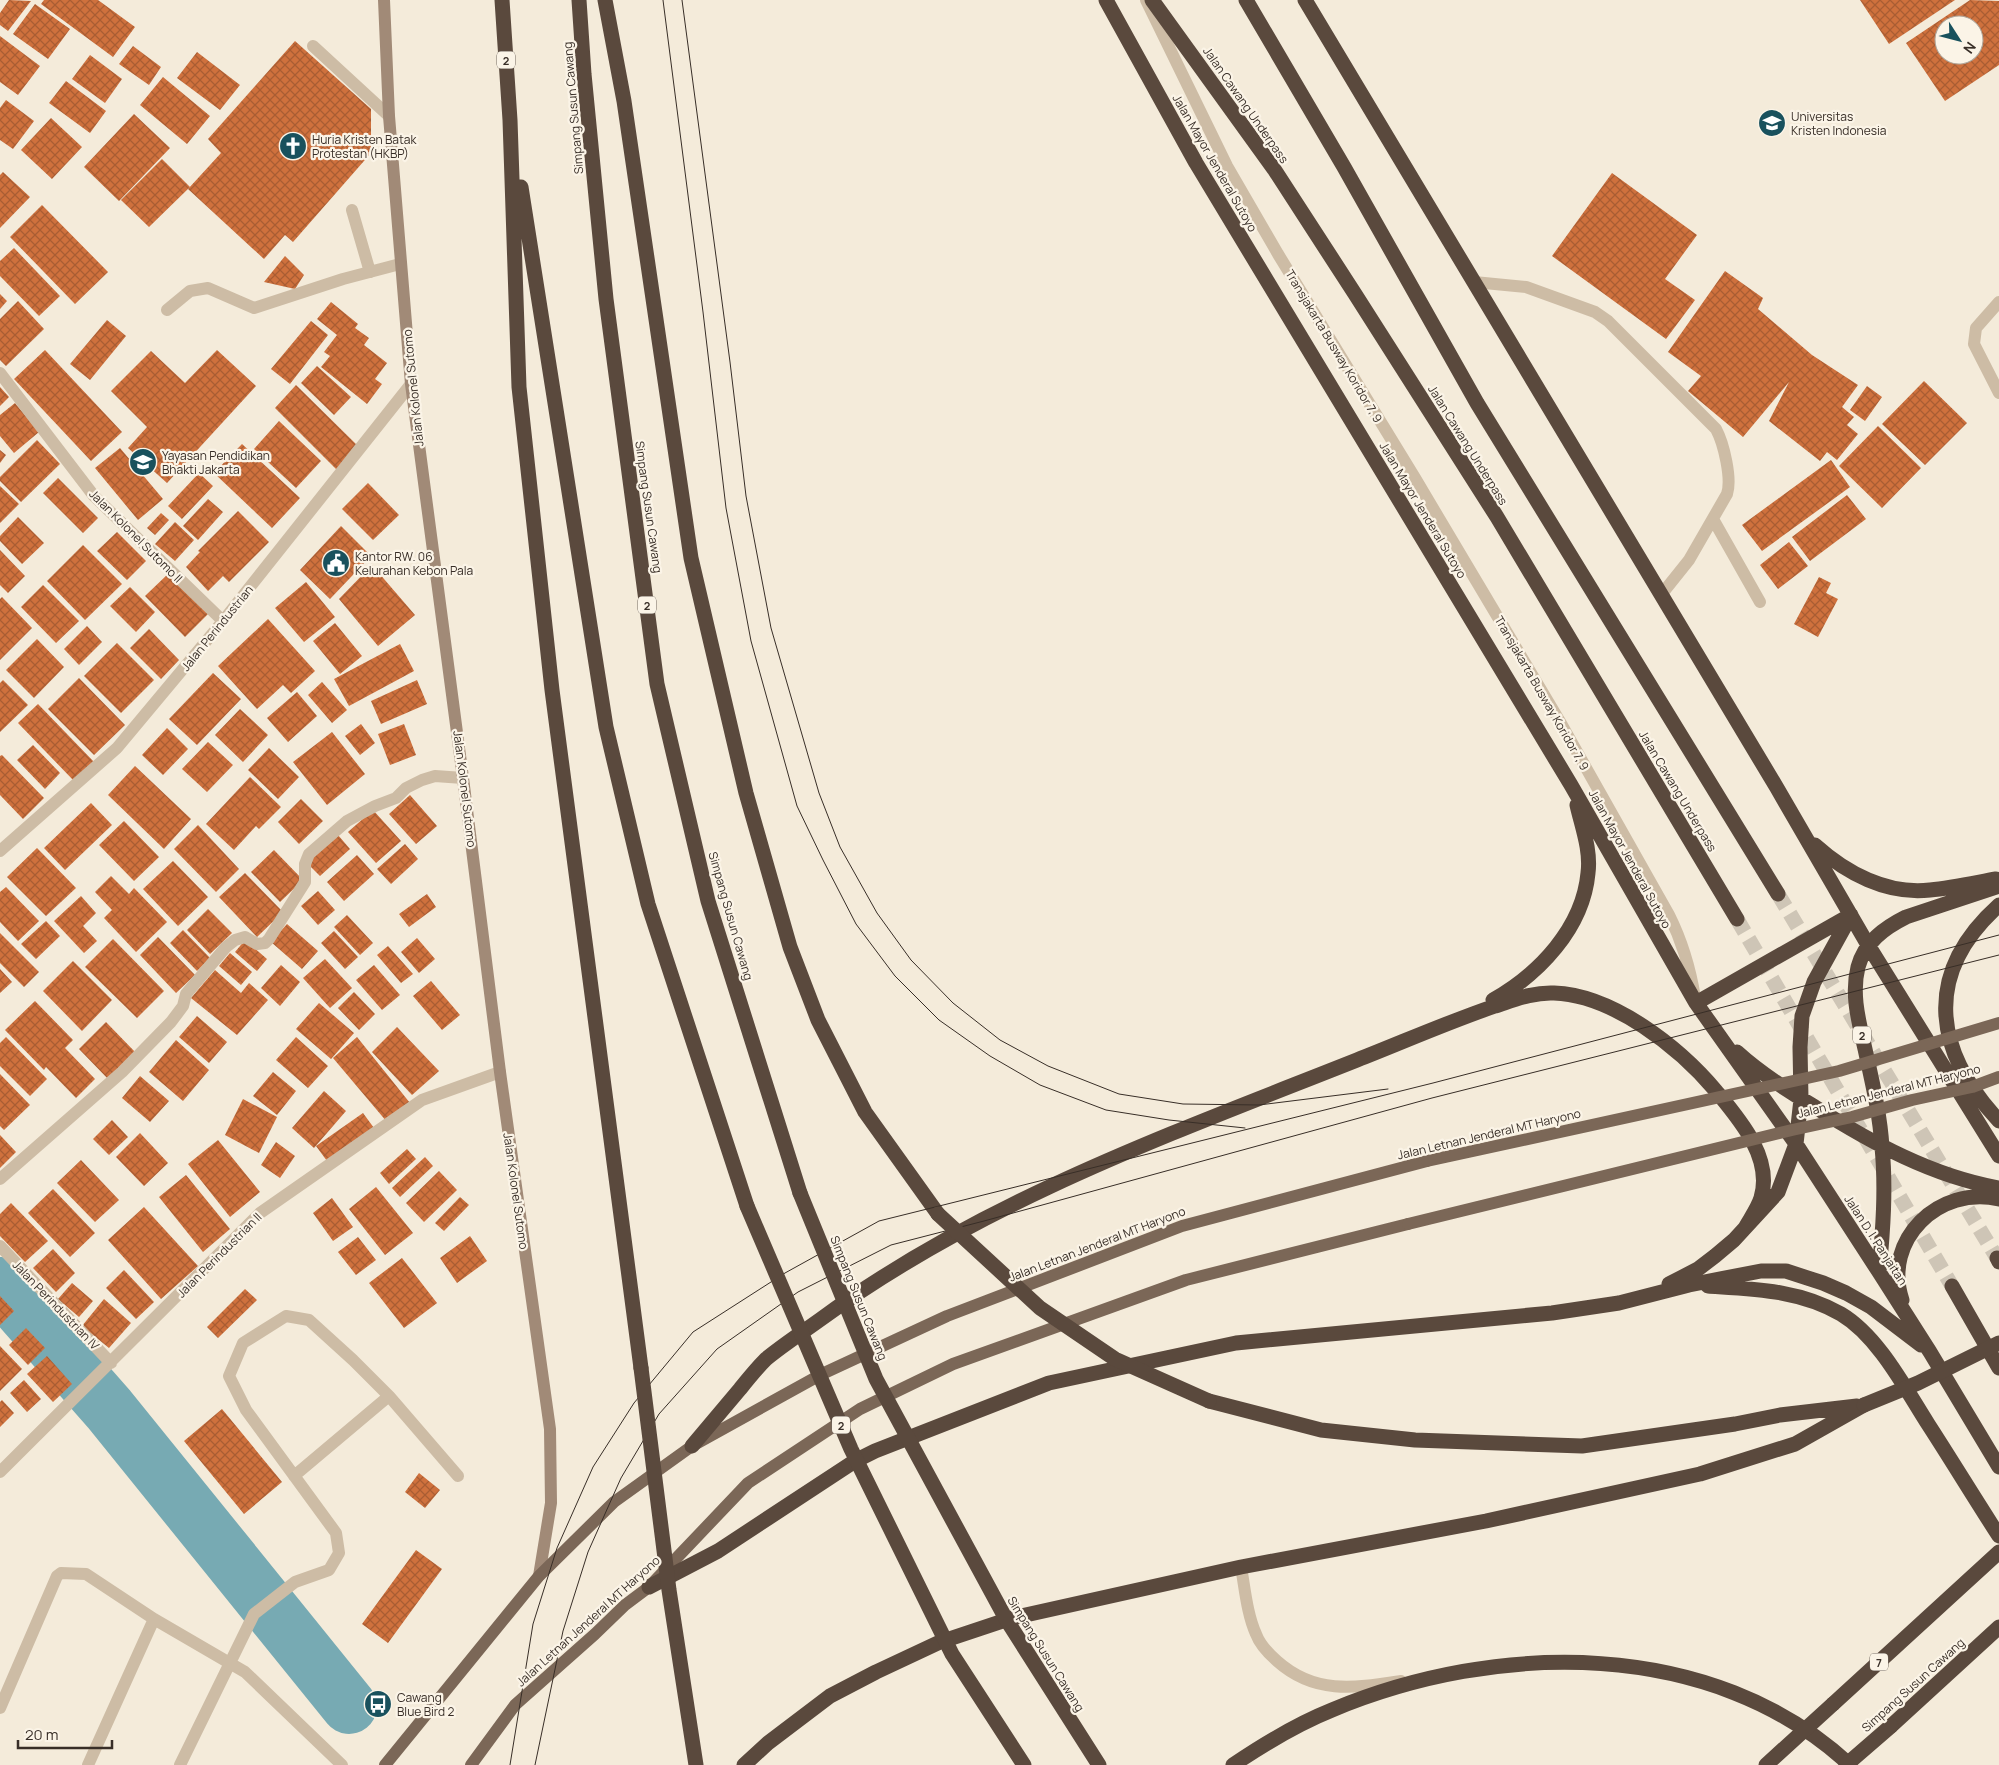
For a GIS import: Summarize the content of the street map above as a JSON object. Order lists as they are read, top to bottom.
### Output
{
  "streets": {
    "highway": [
      "2",
      "Jalan Cawang Underpass",
      "Simpang Susun Cawang",
      "Jalan Mayor Jenderal Sutoyo",
      "Jalan D. I. Panjaitan",
      "7"
    ],
    "main road": ["Jalan Letnan Jenderal MT Haryono"],
    "street": [
      "Transjakarta Busway Koridor 7, 9",
      "Jalan Kolonel Sutomo",
      "Jalan Kolonel Sutomo II",
      "Jalan Perindustrian",
      "Jalan Perindustrian II",
      "Jalan Perindustrian IV"
    ]
  },
  "crossings": [
    ["2", "Jalan D. I. Panjaitan"],
    ["Jalan Mayor Jenderal Sutoyo", "Transjakarta Busway Koridor 7, 9"],
    ["Jalan Mayor Jenderal Sutoyo", "Jalan D. I. Panjaitan"],
    ["Jalan Kolonel Sutomo", "Jalan Perindustrian"],
    ["Jalan Kolonel Sutomo", "Jalan Letnan Jenderal MT Haryono"],
    ["Jalan Kolonel Sutomo", "Jalan Perindustrian II"],
    ["Jalan Kolonel Sutomo II", "Jalan Perindustrian"],
    ["Jalan Perindustrian II", "Jalan Perindustrian IV"]
  ],
  "places": {
    "school or university": ["Universitas Kristen Indonesia", "Yayasan Pendidikan Bhakti Jakarta"],
    "church": ["Huria Kristen Batak Protestan (HKBP)"],
    "public building": ["Kantor RW. 06 Kelurahan Kebon Pala"],
    "bus stop": ["Cawang Blue Bird 2"]
  },
  "scale_bar": "20 m",
  "north": "bottom right"
}
